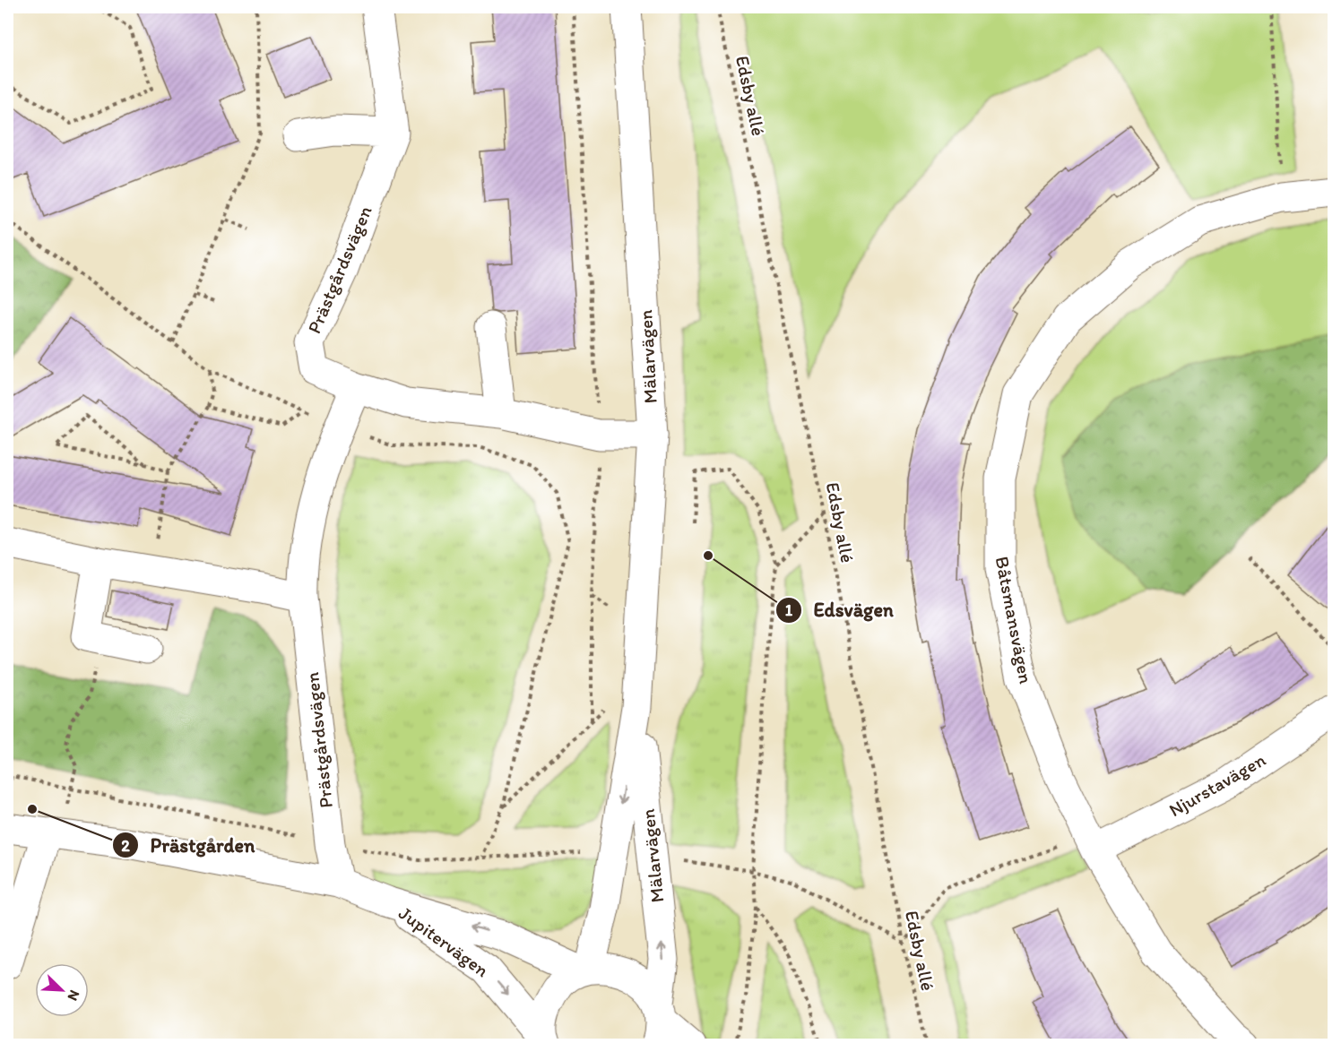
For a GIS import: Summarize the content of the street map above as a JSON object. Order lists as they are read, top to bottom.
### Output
{
  "streets": {
    "street": [
      "Prästgårdsvägen",
      "Mälarvägen",
      "Båtsmansvägen",
      "Njurstavägen",
      "Jupitervägen"
    ],
    "path": ["Edsby allé"]
  },
  "crossings": [
    ["Prästgårdsvägen", "Jupitervägen"],
    ["Mälarvägen", "Jupitervägen"],
    ["Båtsmansvägen", "Njurstavägen"]
  ],
  "places": ["Edsvägen", "Prästgården"],
  "north": "bottom right"
}
